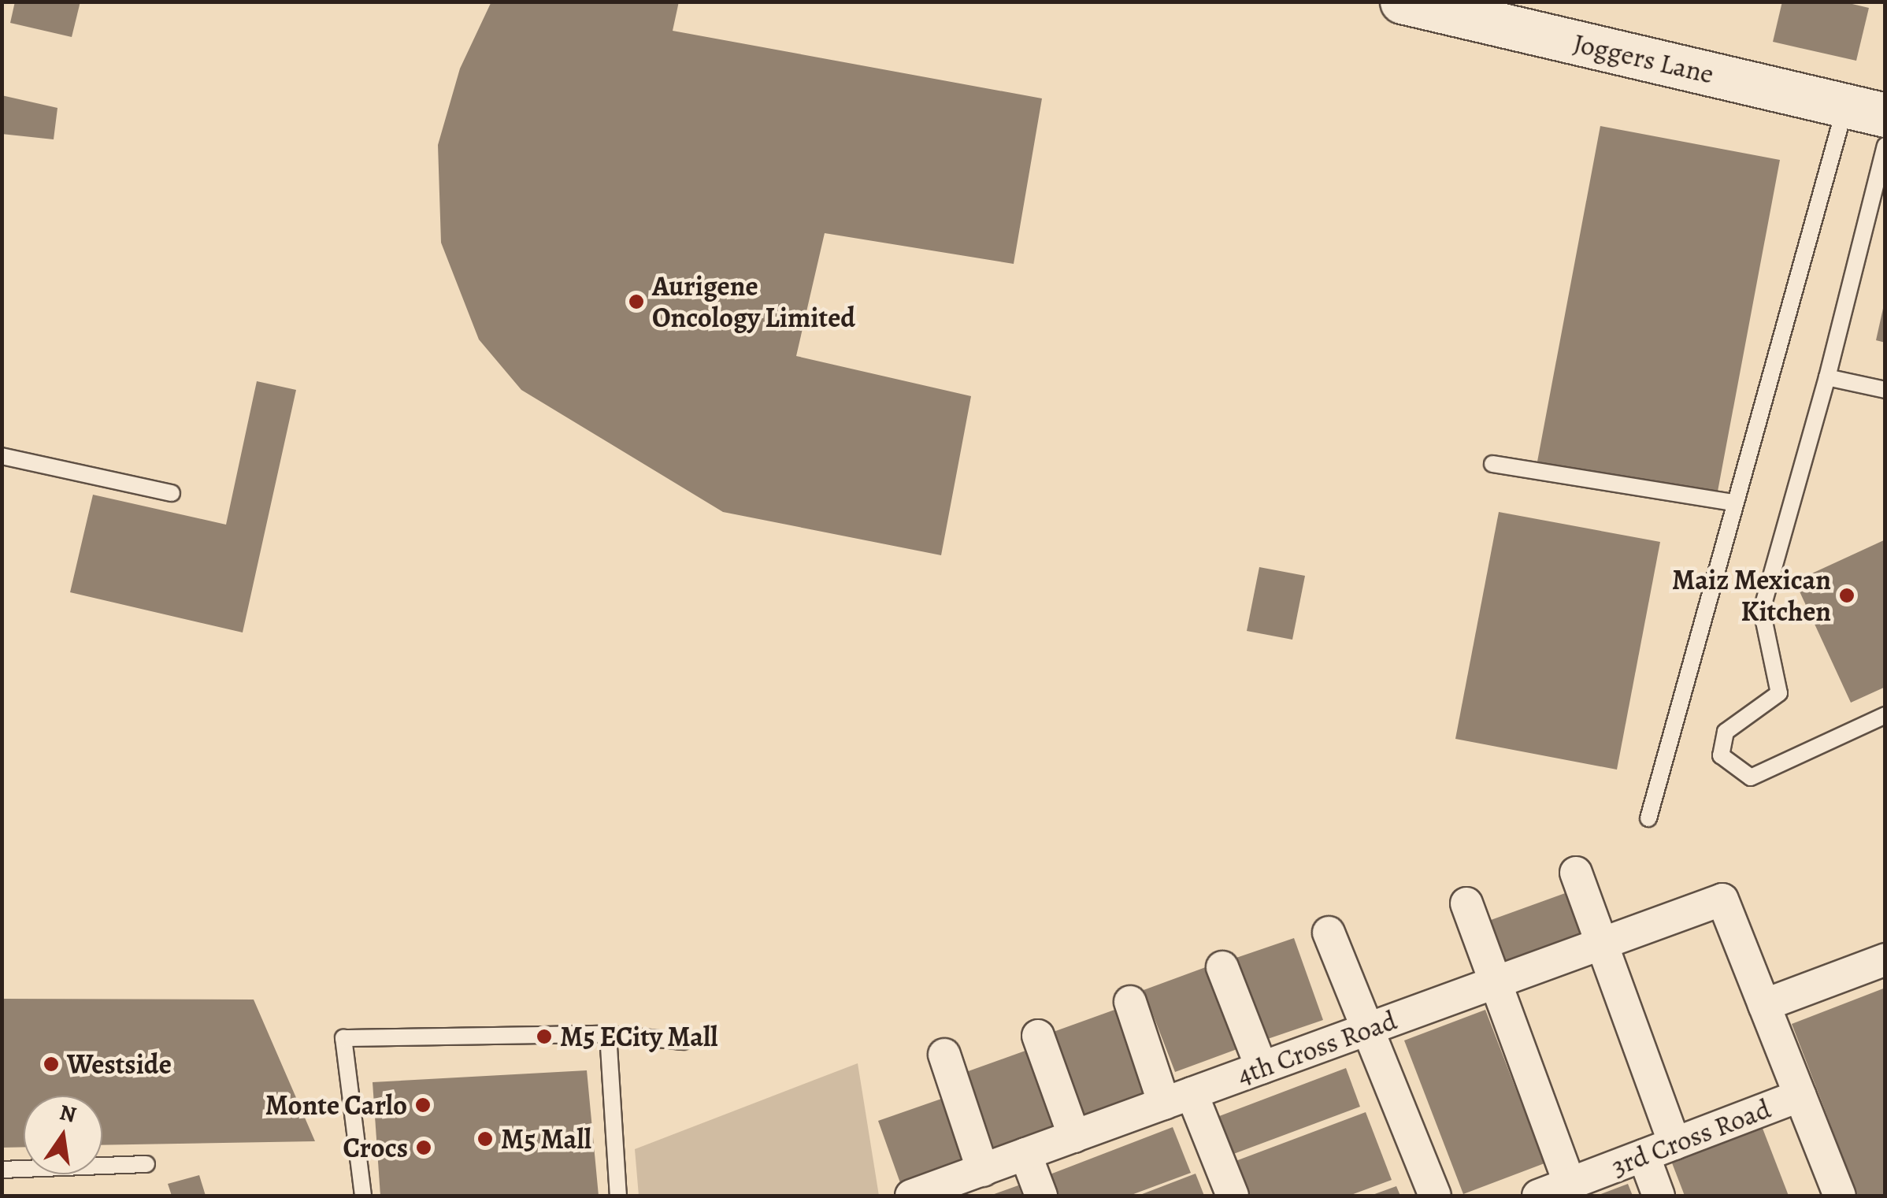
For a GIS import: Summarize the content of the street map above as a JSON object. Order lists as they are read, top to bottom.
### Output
{
  "streets": {
    "street": ["Joggers Lane", "4th Cross Road", "3rd Cross Road"]
  },
  "places": [
    "Aurigene Oncology Limited",
    "Maiz Mexican Kitchen",
    "M5 ECity Mall",
    "Westside",
    "Monte Carlo",
    "M5 Mall",
    "Crocs"
  ],
  "north": "top"
}
